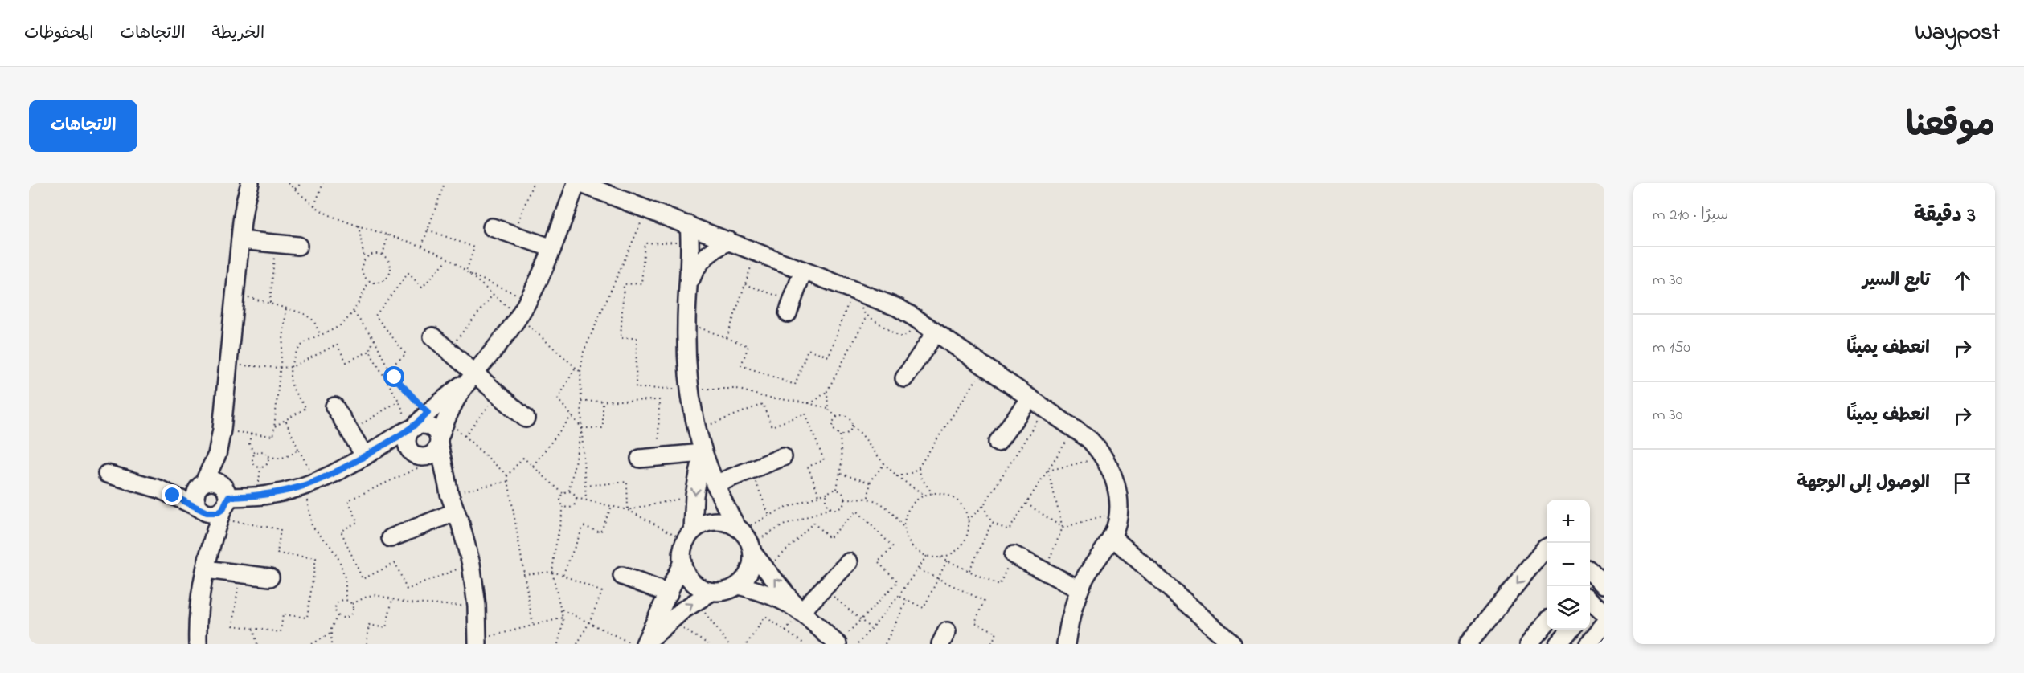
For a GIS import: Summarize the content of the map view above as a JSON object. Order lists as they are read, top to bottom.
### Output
{
  "page": {
    "header": "Waypost",
    "nav": ["الخريطة", "الاتجاهات", "المحفوظات"],
    "title": "موقعنا",
    "buttons": "الاتجاهات",
    "heading": ["3 دقيقة", "سيرًا · 210 m"],
    "list": [
      ["تابع السير", "30 m"],
      ["انعطف يمينًا", "150 m"],
      ["انعطف يمينًا", "30 m"],
      "الوصول إلى الوجهة"
    ],
    "map_buttons": ["+", "−"]
  }
}
